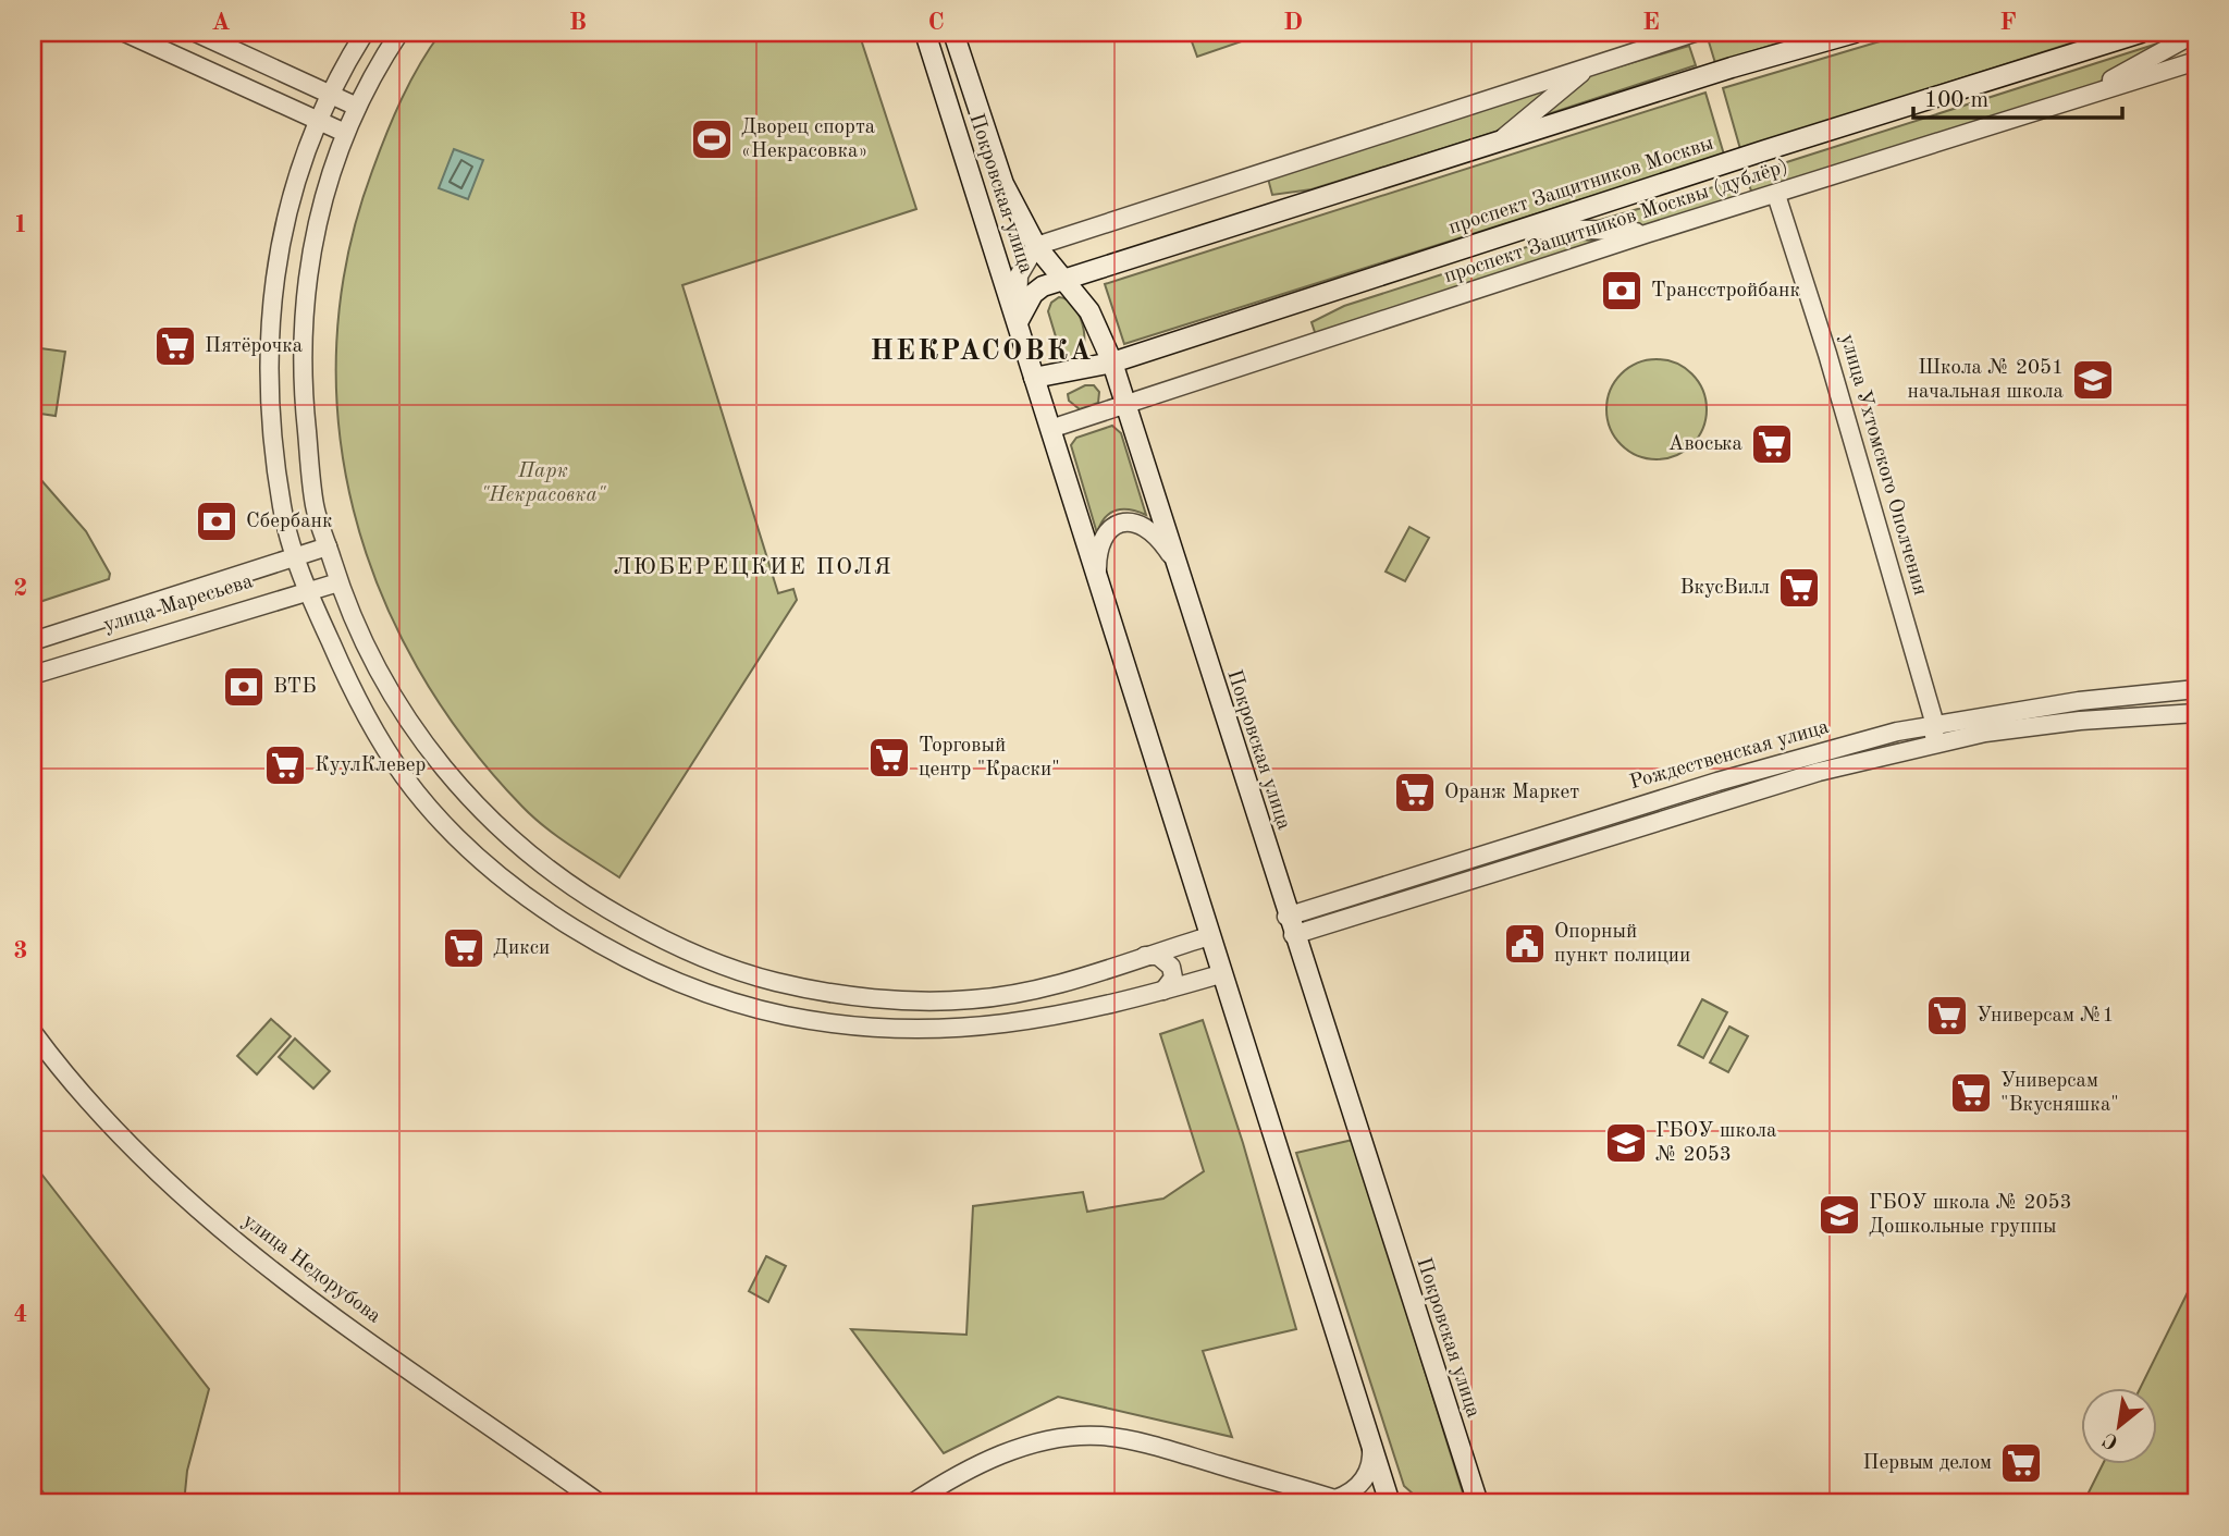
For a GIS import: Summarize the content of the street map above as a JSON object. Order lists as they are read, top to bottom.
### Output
{
  "streets": {
    "main road": ["проспект Защитников Москвы", "Покровская улица"],
    "street": [
      "проспект Защитников Москвы (дублёр)",
      "улица Ухтомского Ополчения",
      "улица Маресьева",
      "Рождественская улица",
      "улица Недорубова"
    ]
  },
  "crossings": [
    ["проспект Защитников Москвы", "Покровская улица"],
    ["Покровская улица", "проспект Защитников Москвы (дублёр)"],
    ["Покровская улица", "Рождественская улица"],
    ["проспект Защитников Москвы (дублёр)", "улица Ухтомского Ополчения"],
    ["улица Ухтомского Ополчения", "Рождественская улица"]
  ],
  "districts": ["НЕКРАСОВКА", "ЛЮБЕРЕЦКИЕ ПОЛЯ"],
  "parks": ["Парк \"Некрасовка\""],
  "places": {
    "sports": ["Дворец спорта «Некрасовка»"],
    "bank": ["Трансстройбанк", "Сбербанк", "ВТБ"],
    "supermarket": [
      "Пятёрочка",
      "Авоська",
      "ВкусВилл",
      "Торговый центр \"Краски\"",
      "КуулКлевер",
      "Оранж Маркет",
      "Дикси",
      "Универсам №1",
      "Универсам \"Вкусняшка\"",
      "Первым делом"
    ],
    "school or university": ["Школа № 2051 начальная школа", "ГБОУ школа № 2053", "ГБОУ школа № 2053 Дошкольные группы"],
    "public building": ["Опорный пункт полиции"]
  },
  "scale_bar": "100 m",
  "north": "bottom left",
  "grid": {
    "columns": [
      "A",
      "B",
      "C",
      "D",
      "E",
      "F"
    ],
    "rows": [
      "1",
      "2",
      "3",
      "4"
    ]
  }
}
